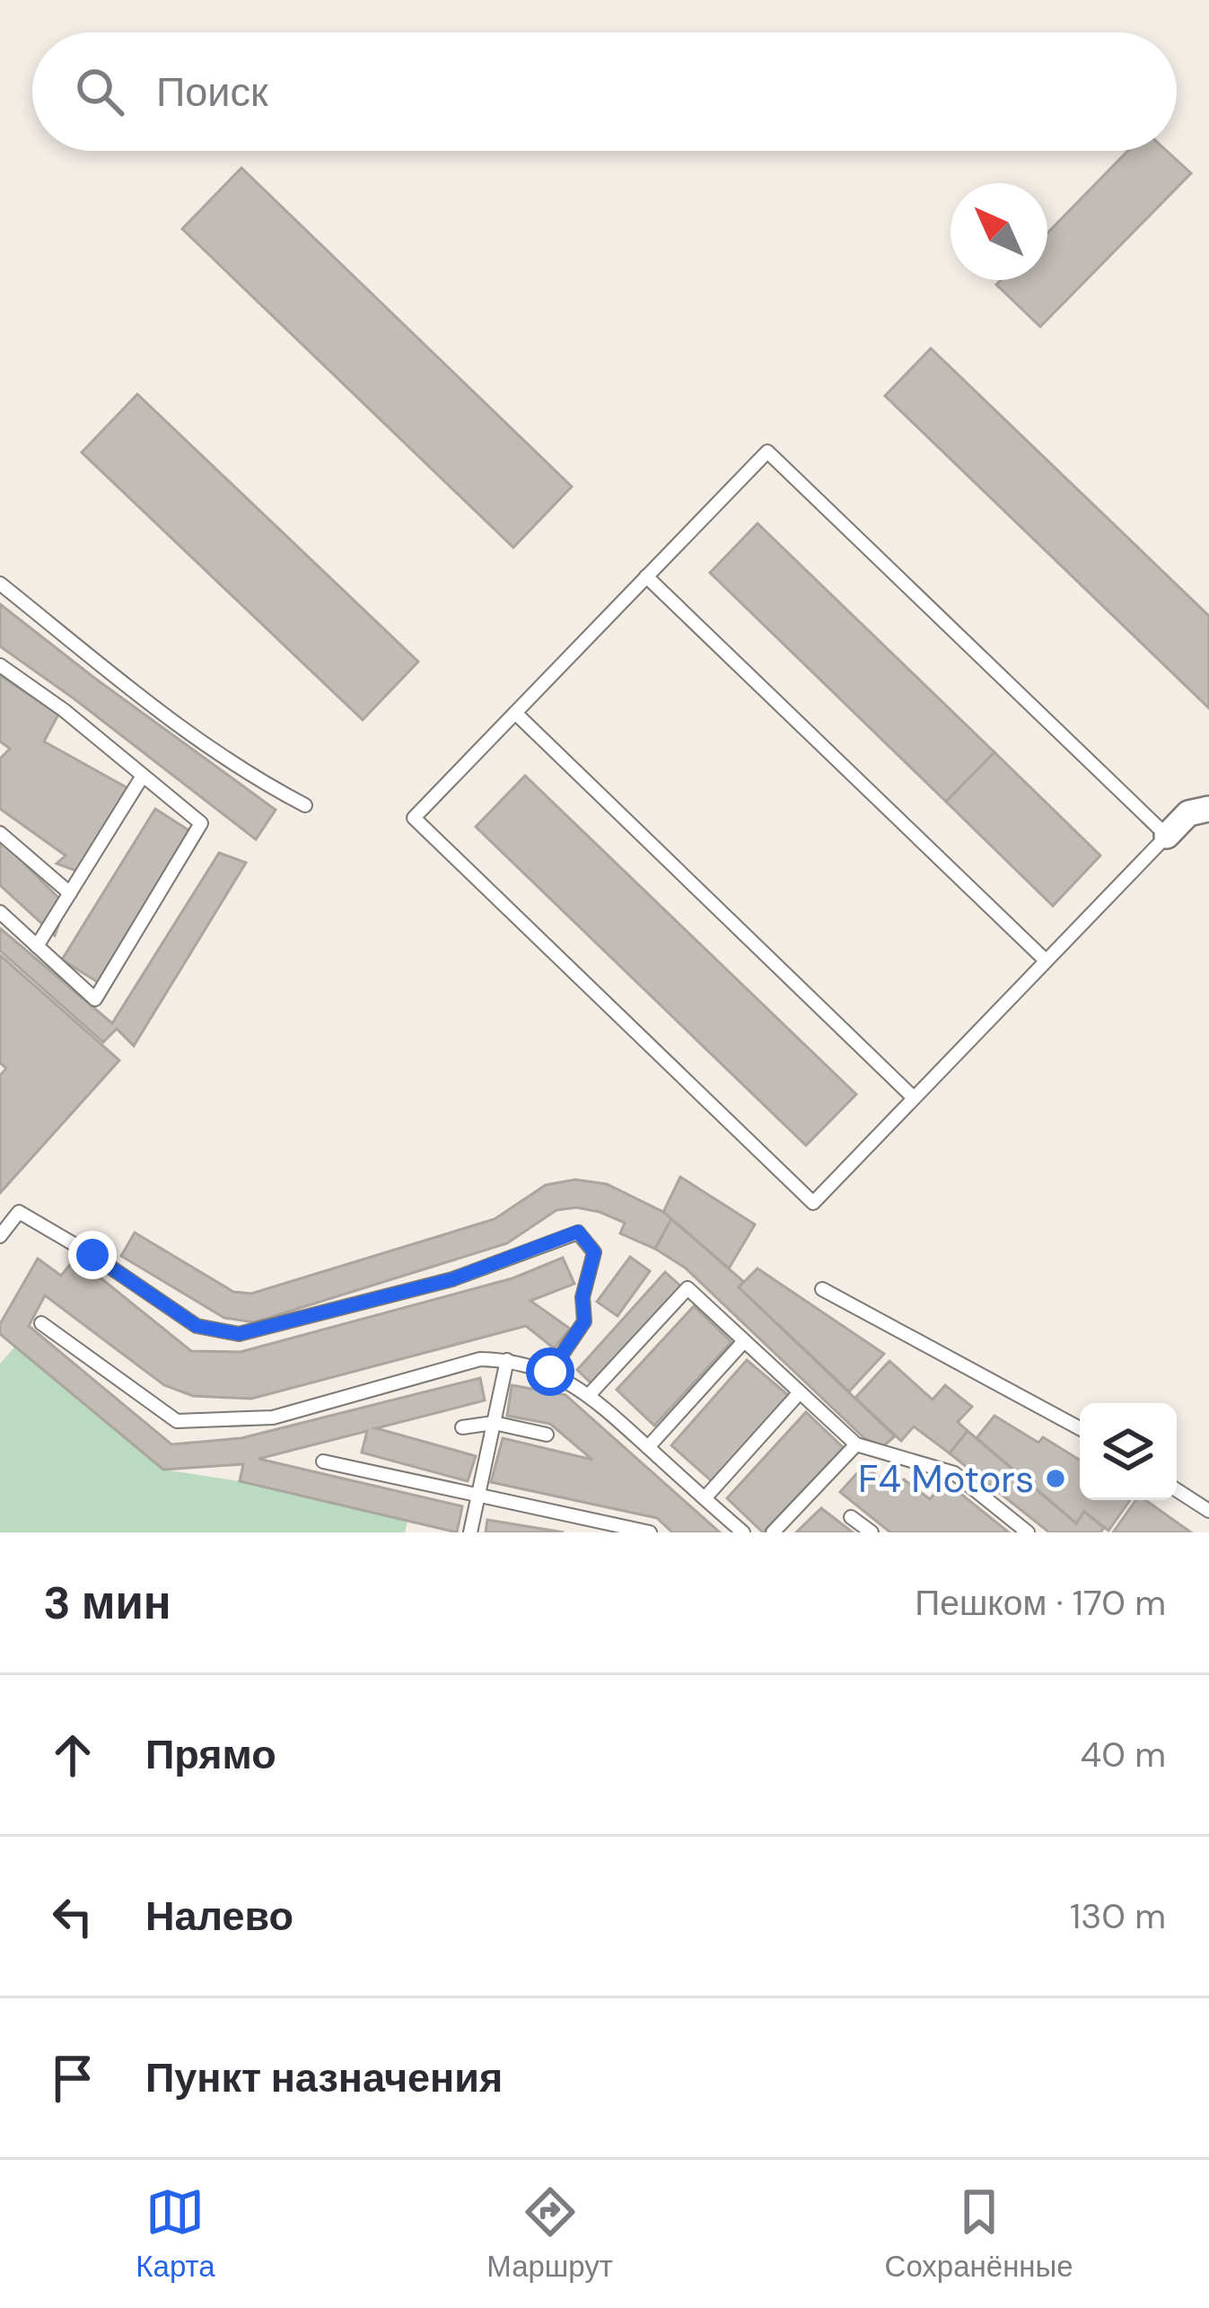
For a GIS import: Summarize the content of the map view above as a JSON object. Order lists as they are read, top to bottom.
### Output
{
  "places": ["F4 Motors"],
  "north": "top left",
  "page": {
    "search": "Поиск",
    "heading": ["3 мин", "Пешком · 170 m"],
    "list": [
      ["Прямо", "40 m"],
      ["Налево", "130 m"],
      "Пункт назначения"
    ],
    "nav": ["Карта", "Маршрут", "Сохранённые"]
  }
}
